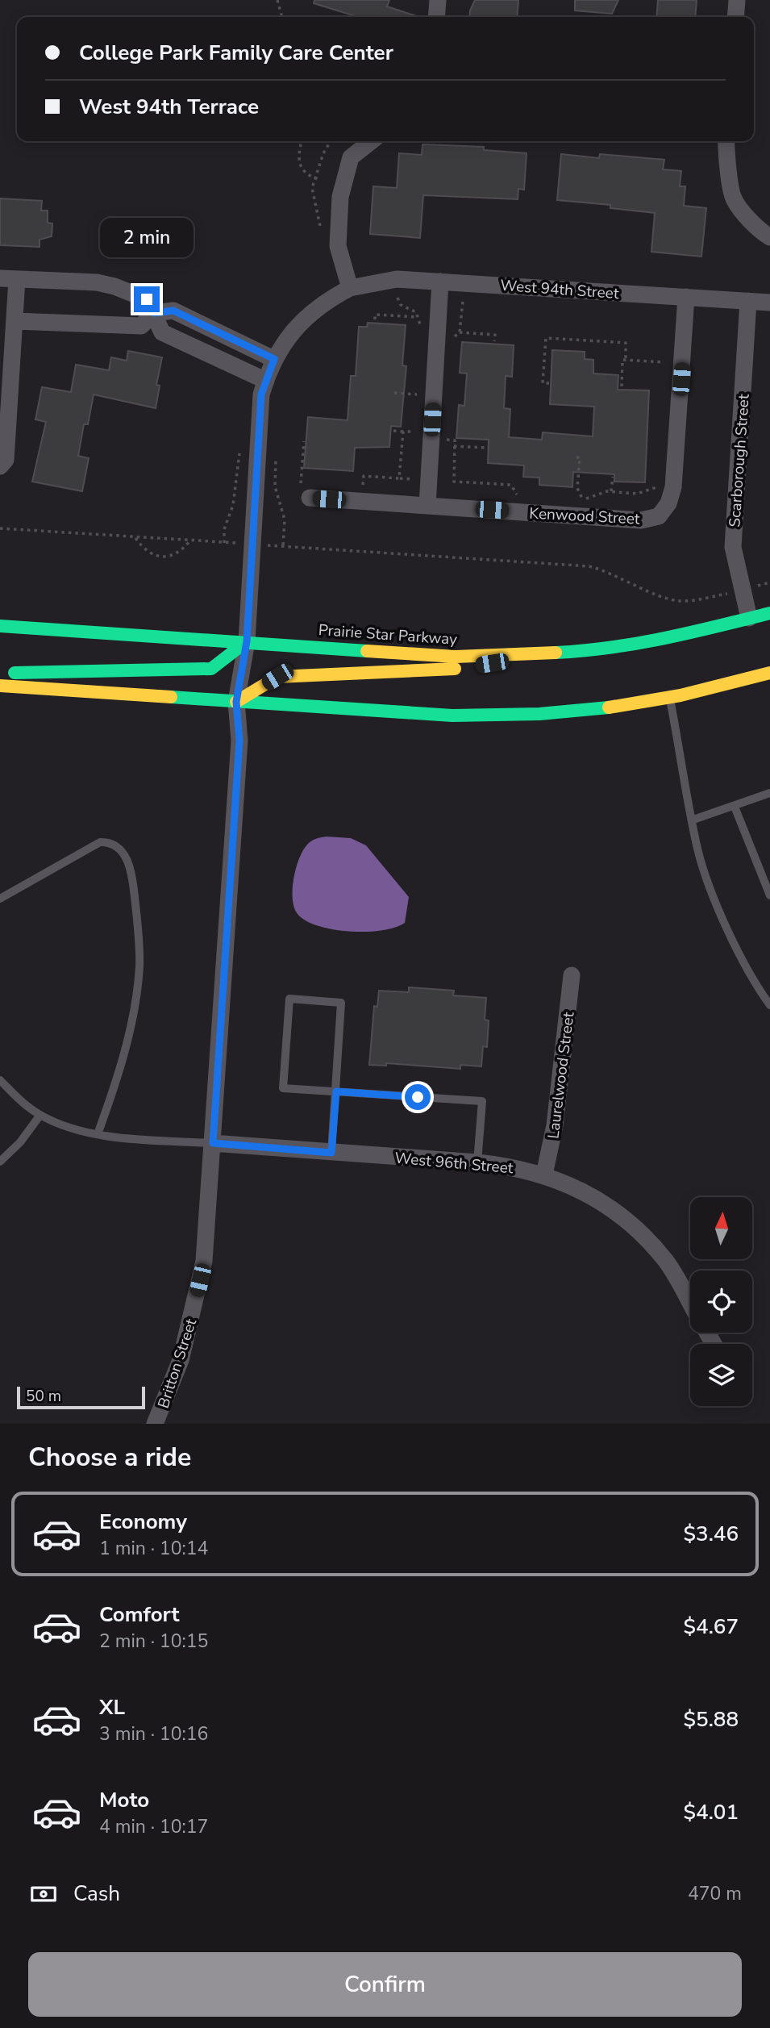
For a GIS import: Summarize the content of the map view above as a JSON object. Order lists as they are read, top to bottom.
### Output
{
  "streets": {
    "main road": ["Prairie Star Parkway"],
    "street": [
      "West 94th Street",
      "Scarborough Street",
      "Kenwood Street",
      "Laurelwood Street",
      "West 96th Street",
      "Britton Street"
    ]
  },
  "crossings": [
    ["West 94th Street", "Scarborough Street"],
    ["West 94th Street", "Kenwood Street"],
    ["West 94th Street", "Britton Street"],
    ["Scarborough Street", "Prairie Star Parkway"],
    ["Prairie Star Parkway", "Britton Street"],
    ["Laurelwood Street", "West 96th Street"],
    ["West 96th Street", "Britton Street"]
  ],
  "scale_bar": "50 m",
  "north": "top",
  "page": {
    "banner": ["College Park Family Care Center", "West 94th Terrace"],
    "bubble": "2 min",
    "scale": "50 m",
    "heading": "Choose a ride",
    "list": [
      {
        "name": "Economy",
        "note": "1 min · 10:14",
        "value": "$3.46"
      },
      {
        "name": "Comfort",
        "note": "2 min · 10:15",
        "value": "$4.67"
      },
      {
        "name": "XL",
        "note": "3 min · 10:16",
        "value": "$5.88"
      },
      {
        "name": "Moto",
        "note": "4 min · 10:17",
        "value": "$4.01"
      }
    ],
    "pay": ["Cash", "470 m"],
    "buttons": "Confirm"
  }
}
